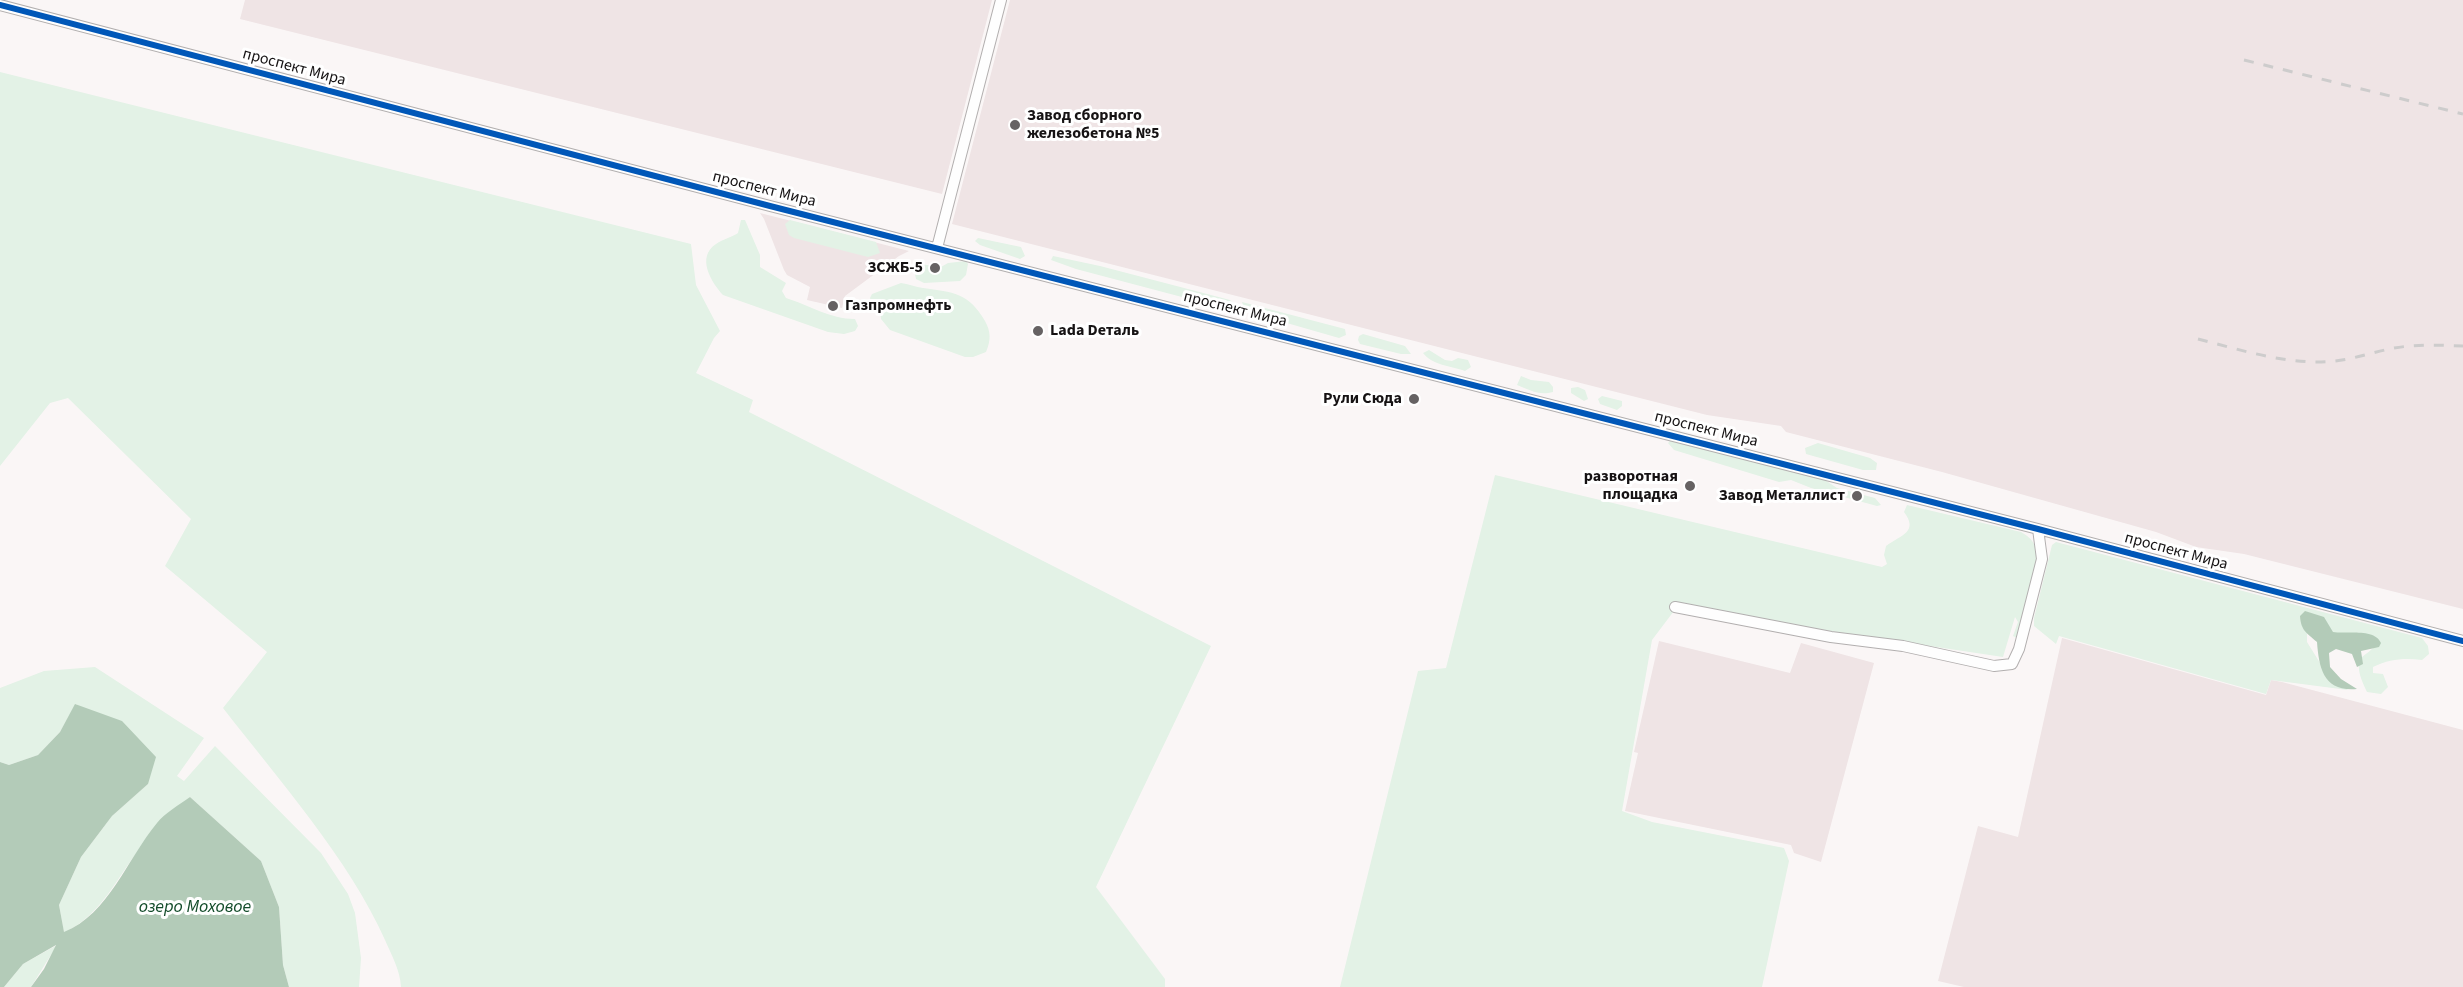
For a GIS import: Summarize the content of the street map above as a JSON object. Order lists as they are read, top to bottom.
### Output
{
  "streets": {
    "street": ["проспект Мира"]
  },
  "water": ["озеро Моховое"],
  "places": [
    "Завод сборного железобетона №5",
    "ЗСЖБ-5",
    "Газпромнефть",
    "Lada Dеталь",
    "Рули Сюда",
    "разворотная площадка",
    "Завод Металлист"
  ]
}
